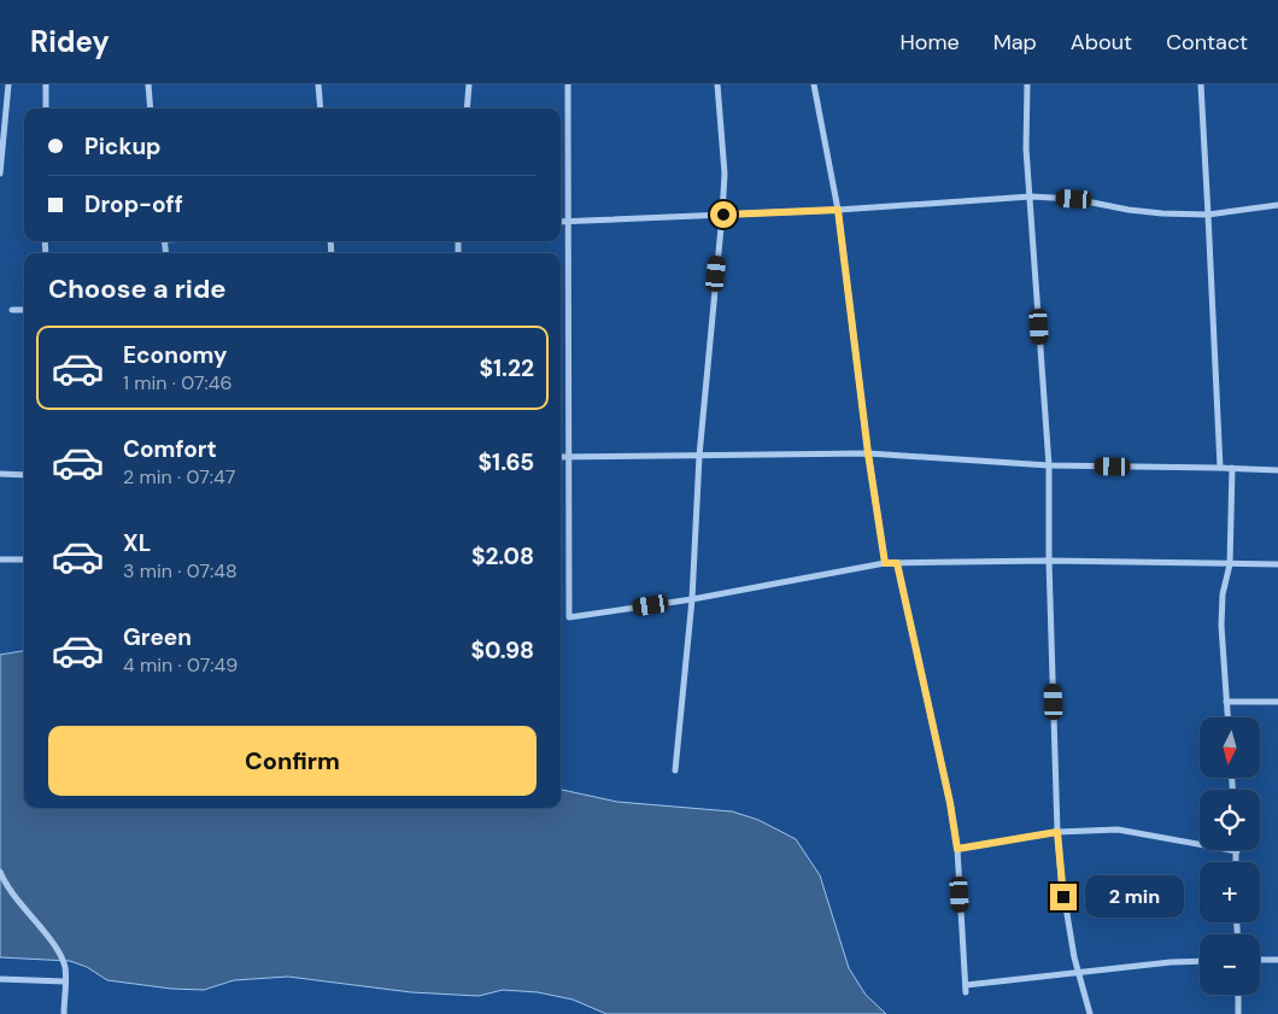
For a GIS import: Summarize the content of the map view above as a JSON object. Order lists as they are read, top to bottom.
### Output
{
  "north": "bottom",
  "page": {
    "header": "Ridey",
    "nav": [
      "Home",
      "Map",
      "About",
      "Contact"
    ],
    "banner": ["Pickup", "Drop-off"],
    "heading": "Choose a ride",
    "list": [
      {
        "name": "Economy",
        "note": "1 min · 07:46",
        "value": "$1.22"
      },
      {
        "name": "Comfort",
        "note": "2 min · 07:47",
        "value": "$1.65"
      },
      {
        "name": "XL",
        "note": "3 min · 07:48",
        "value": "$2.08"
      },
      {
        "name": "Green",
        "note": "4 min · 07:49",
        "value": "$0.98"
      }
    ],
    "buttons": "Confirm",
    "map_buttons": ["+", "−"],
    "bubble": "2 min"
  }
}
